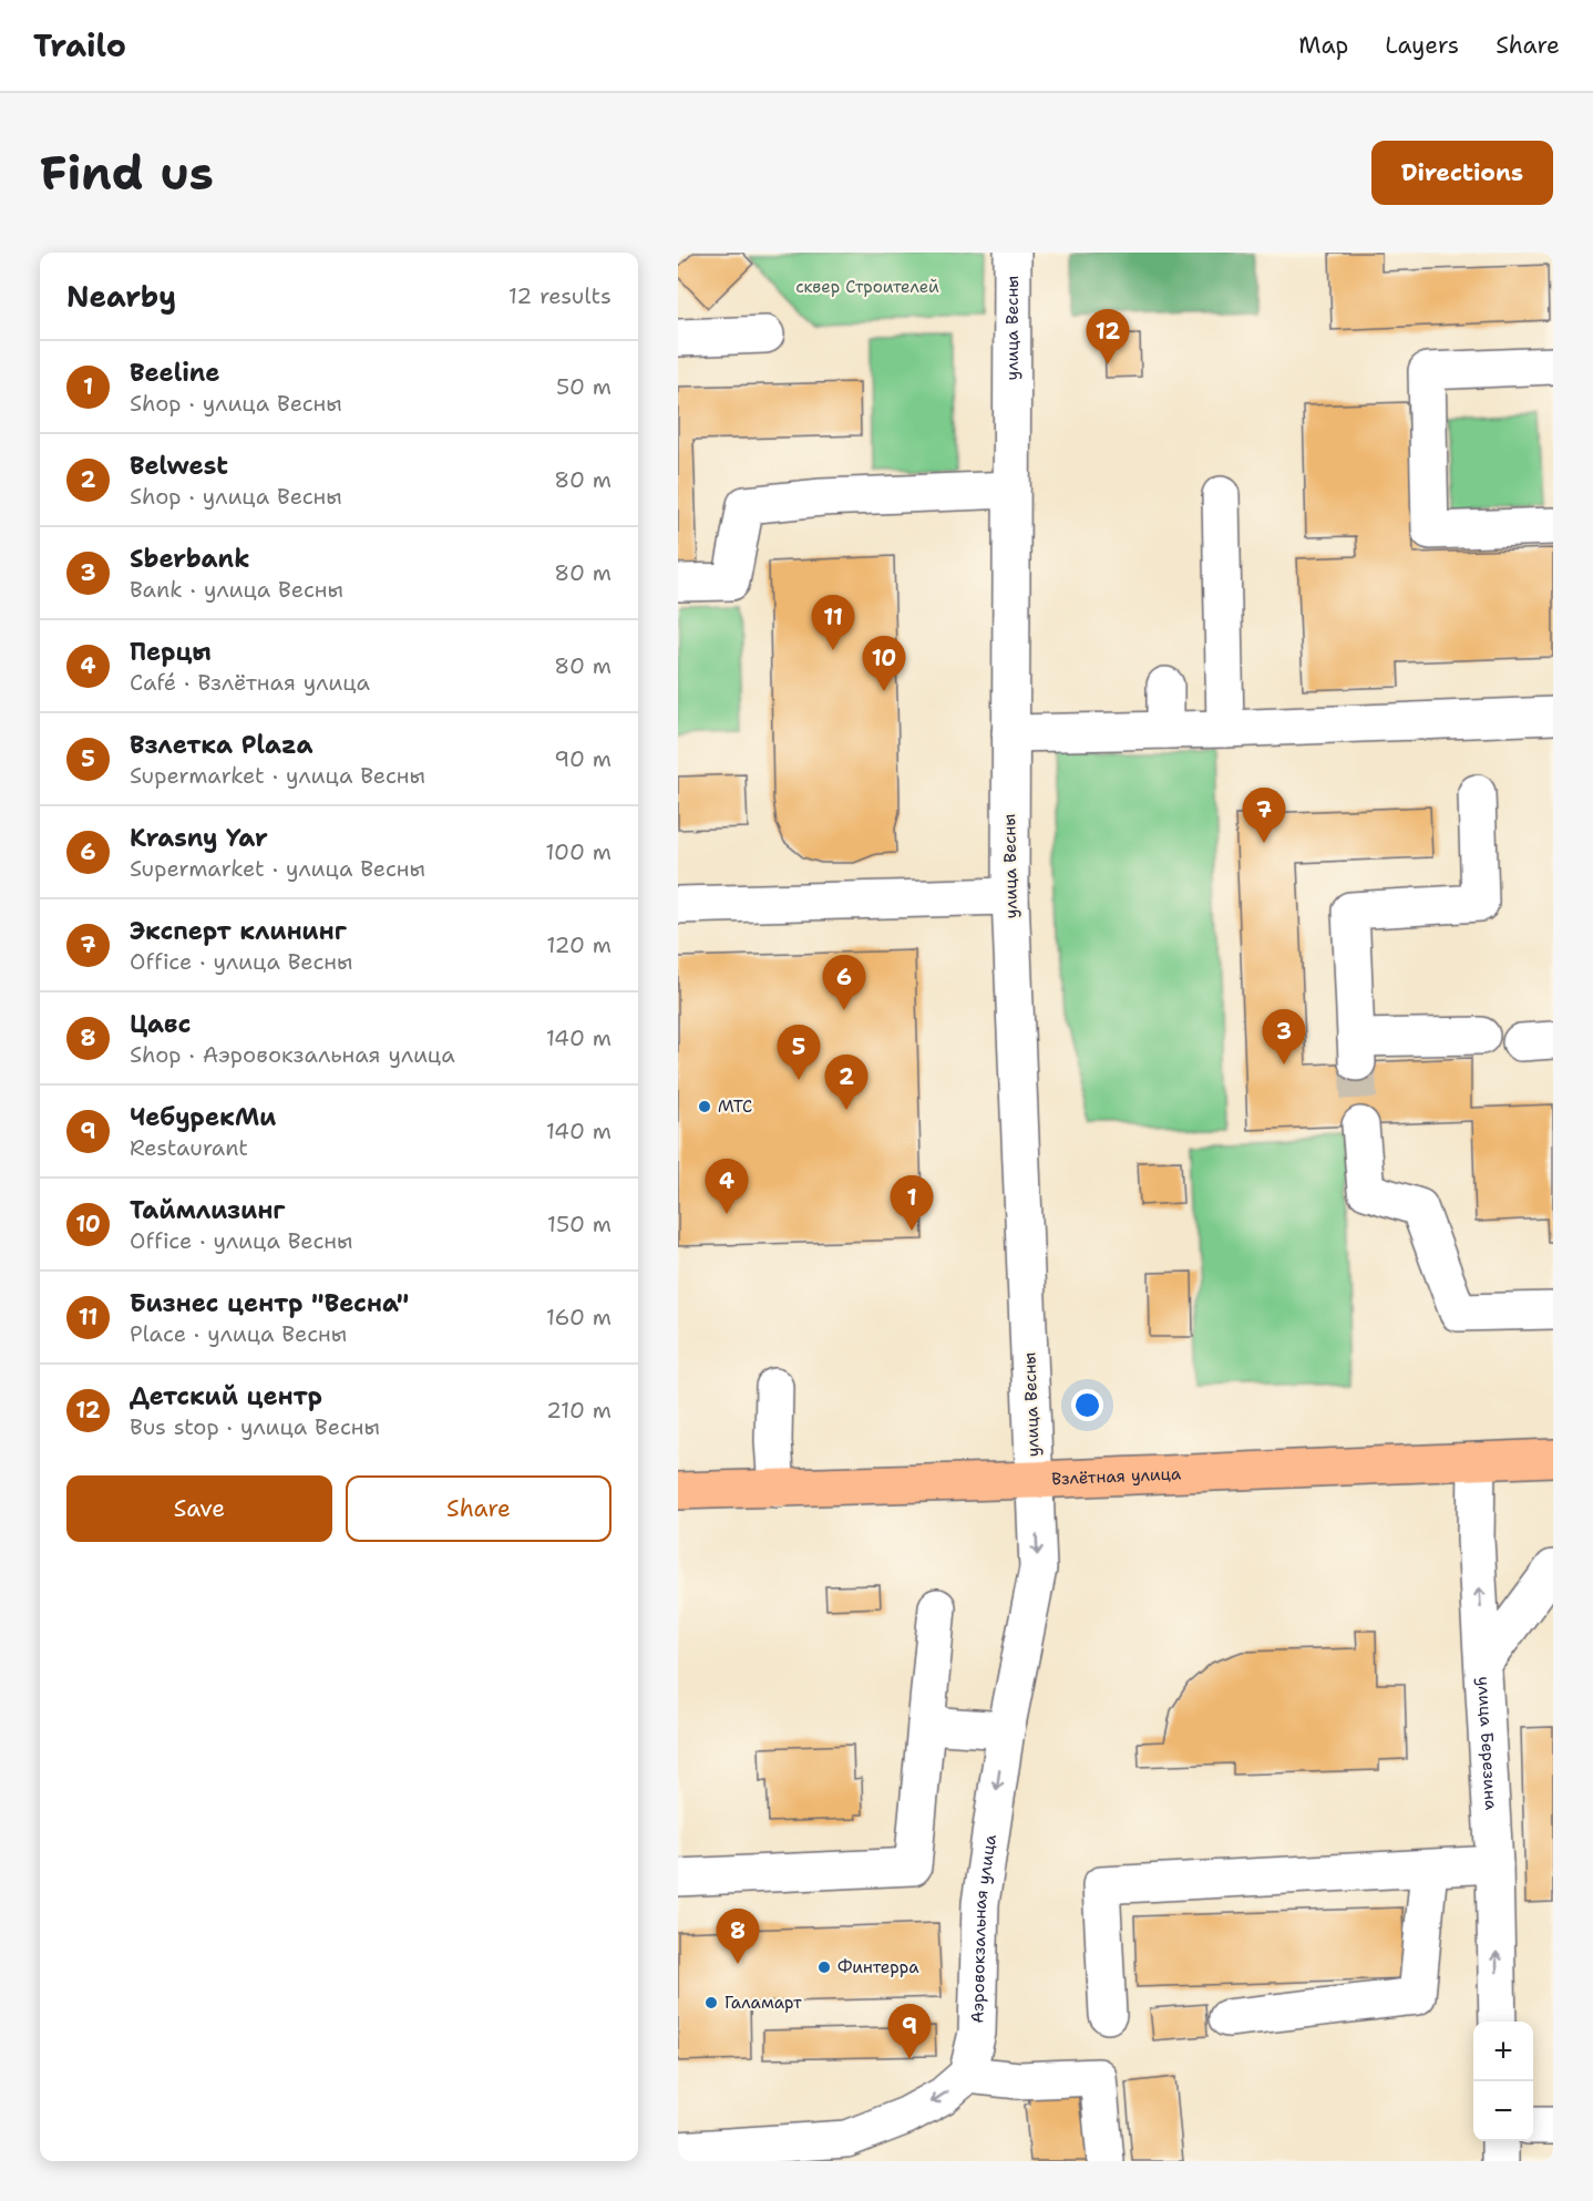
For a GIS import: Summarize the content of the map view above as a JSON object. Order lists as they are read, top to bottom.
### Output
{
  "streets": {
    "main road": ["Взлётная улица"],
    "street": ["улица Весны", "улица Березина", "Аэровокзальная улица"]
  },
  "crossings": [
    ["улица Весны", "Взлётная улица"],
    ["улица Весны", "Аэровокзальная улица"],
    ["Взлётная улица", "улица Березина"],
    ["Взлётная улица", "Аэровокзальная улица"]
  ],
  "one_way": ["улица Березина", "Аэровокзальная улица"],
  "parks": ["сквер Строителей"],
  "places": ["МТС", "Финтерра", "Галамарт"],
  "page": {
    "header": "Trailo",
    "nav": ["Map", "Layers", "Share"],
    "buttons": [
      "Directions",
      ["Save", "Share"]
    ],
    "title": "Find us",
    "heading": ["Nearby", "12 results"],
    "pins": [
      "12",
      "11",
      "10",
      "7",
      "6",
      "3",
      "5",
      "2",
      "4",
      "1",
      "8",
      "9"
    ],
    "list": [
      {
        "mark": "1",
        "name": "Beeline",
        "note": "Shop · улица Весны",
        "value": "50 m"
      },
      {
        "mark": "2",
        "name": "Belwest",
        "note": "Shop · улица Весны",
        "value": "80 m"
      },
      {
        "mark": "3",
        "name": "Sberbank",
        "note": "Bank · улица Весны",
        "value": "80 m"
      },
      {
        "mark": "4",
        "name": "Перцы",
        "note": "Café · Взлётная улица",
        "value": "80 m"
      },
      {
        "mark": "5",
        "name": "Взлетка Plaza",
        "note": "Supermarket · улица Весны",
        "value": "90 m"
      },
      {
        "mark": "6",
        "name": "Krasny Yar",
        "note": "Supermarket · улица Весны",
        "value": "100 m"
      },
      {
        "mark": "7",
        "name": "Эксперт клининг",
        "note": "Office · улица Весны",
        "value": "120 m"
      },
      {
        "mark": "8",
        "name": "Цавс",
        "note": "Shop · Аэровокзальная улица",
        "value": "140 m"
      },
      {
        "mark": "9",
        "name": "ЧебурекМи",
        "note": "Restaurant",
        "value": "140 m"
      },
      {
        "mark": "10",
        "name": "Таймлизинг",
        "note": "Office · улица Весны",
        "value": "150 m"
      },
      {
        "mark": "11",
        "name": "Бизнес центр \"Весна\"",
        "note": "Place · улица Весны",
        "value": "160 m"
      },
      {
        "mark": "12",
        "name": "Детский центр",
        "note": "Bus stop · улица Весны",
        "value": "210 m"
      }
    ],
    "map_buttons": ["+", "−"]
  }
}
